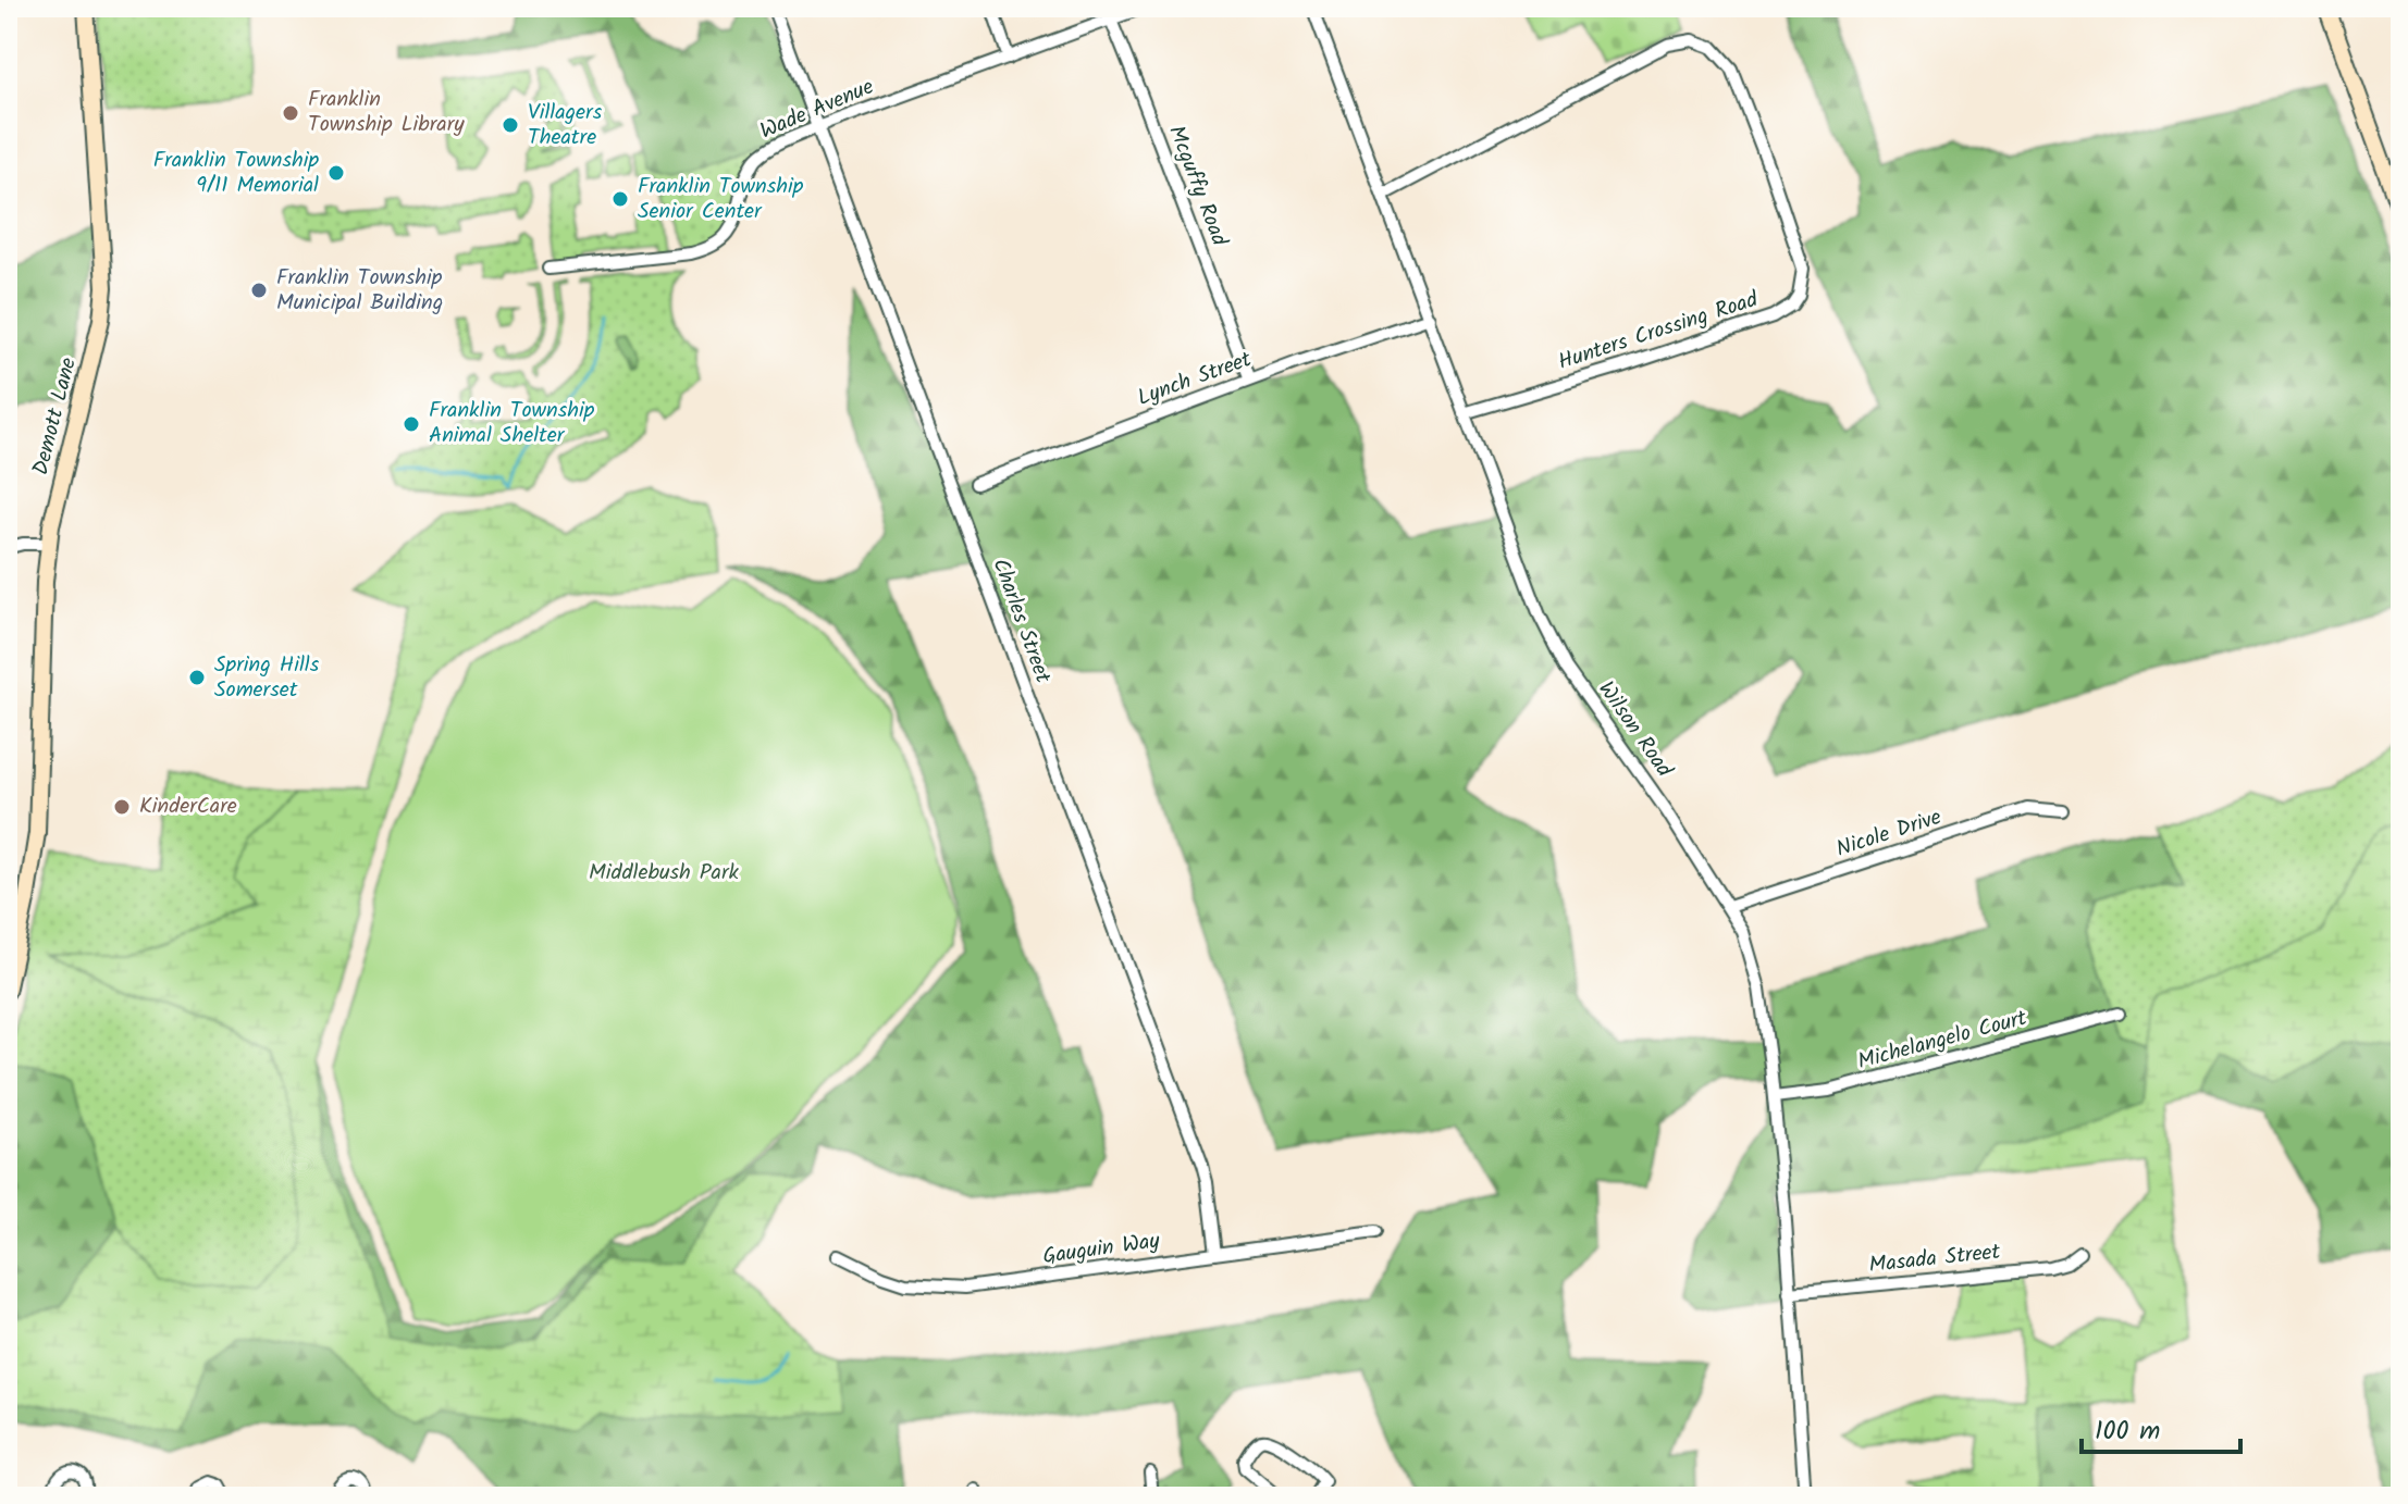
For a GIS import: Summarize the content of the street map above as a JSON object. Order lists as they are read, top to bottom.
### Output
{
  "streets": {
    "street": [
      "Wade Avenue",
      "Mcguffy Road",
      "Hunters Crossing Road",
      "Lynch Street",
      "Demott Lane",
      "Charles Street",
      "Wilson Road",
      "Nicole Drive",
      "Michelangelo Court",
      "Gauguin Way",
      "Masada Street"
    ]
  },
  "crossings": [
    ["Wade Avenue", "Mcguffy Road"],
    ["Wade Avenue", "Charles Street"],
    ["Mcguffy Road", "Lynch Street"],
    ["Hunters Crossing Road", "Wilson Road"],
    ["Lynch Street", "Wilson Road"],
    ["Charles Street", "Gauguin Way"],
    ["Wilson Road", "Nicole Drive"],
    ["Wilson Road", "Michelangelo Court"],
    ["Wilson Road", "Masada Street"]
  ],
  "parks": ["Middlebush Park"],
  "places": [
    "Franklin Township Library",
    "Villagers Theatre",
    "Franklin Township 9/11 Memorial",
    "Franklin Township Senior Center",
    "Franklin Township Municipal Building",
    "Franklin Township Animal Shelter",
    "Spring Hills Somerset",
    "KinderCare"
  ],
  "scale_bar": "100 m"
}
